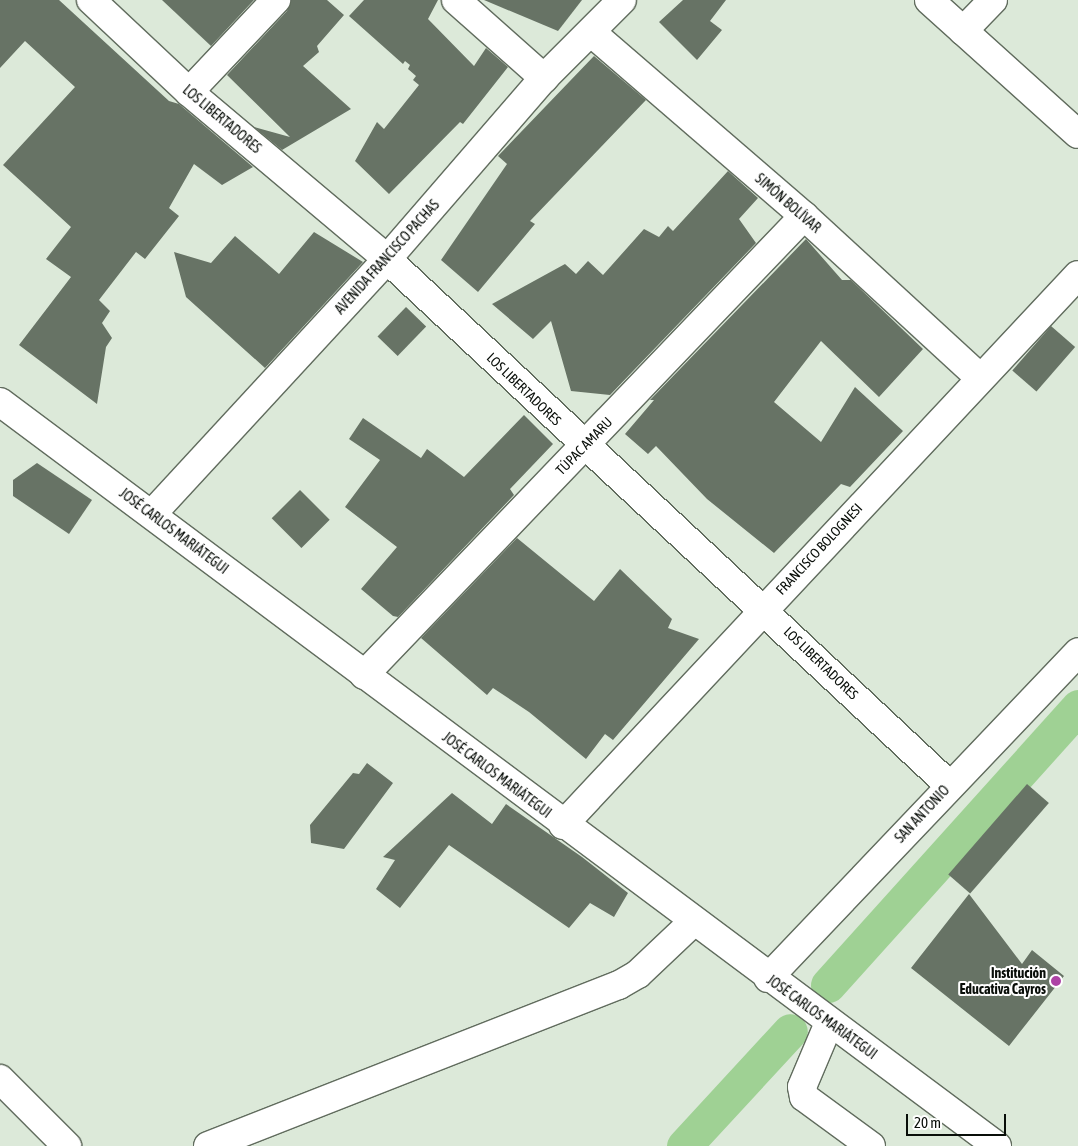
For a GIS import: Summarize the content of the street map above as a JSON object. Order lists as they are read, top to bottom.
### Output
{
  "streets": {
    "street": [
      "LOS LIBERTADORES",
      "SIMÓN BOLÍVAR",
      "AVENIDA FRANCISCO PACHAS",
      "TÚPAC AMARU",
      "JOSÉ CARLOS MARIÁTEGUI",
      "FRANCISCO BOLOGNESI",
      "SAN ANTONIO"
    ]
  },
  "crossings": [
    ["LOS LIBERTADORES", "AVENIDA FRANCISCO PACHAS"],
    ["LOS LIBERTADORES", "TÚPAC AMARU"],
    ["LOS LIBERTADORES", "FRANCISCO BOLOGNESI"],
    ["LOS LIBERTADORES", "SAN ANTONIO"],
    ["SIMÓN BOLÍVAR", "AVENIDA FRANCISCO PACHAS"],
    ["SIMÓN BOLÍVAR", "TÚPAC AMARU"],
    ["SIMÓN BOLÍVAR", "FRANCISCO BOLOGNESI"],
    ["AVENIDA FRANCISCO PACHAS", "JOSÉ CARLOS MARIÁTEGUI"],
    ["TÚPAC AMARU", "JOSÉ CARLOS MARIÁTEGUI"],
    ["JOSÉ CARLOS MARIÁTEGUI", "FRANCISCO BOLOGNESI"],
    ["JOSÉ CARLOS MARIÁTEGUI", "SAN ANTONIO"]
  ],
  "places": ["Institución Educativa Cayros"],
  "scale_bar": "20 m"
}
